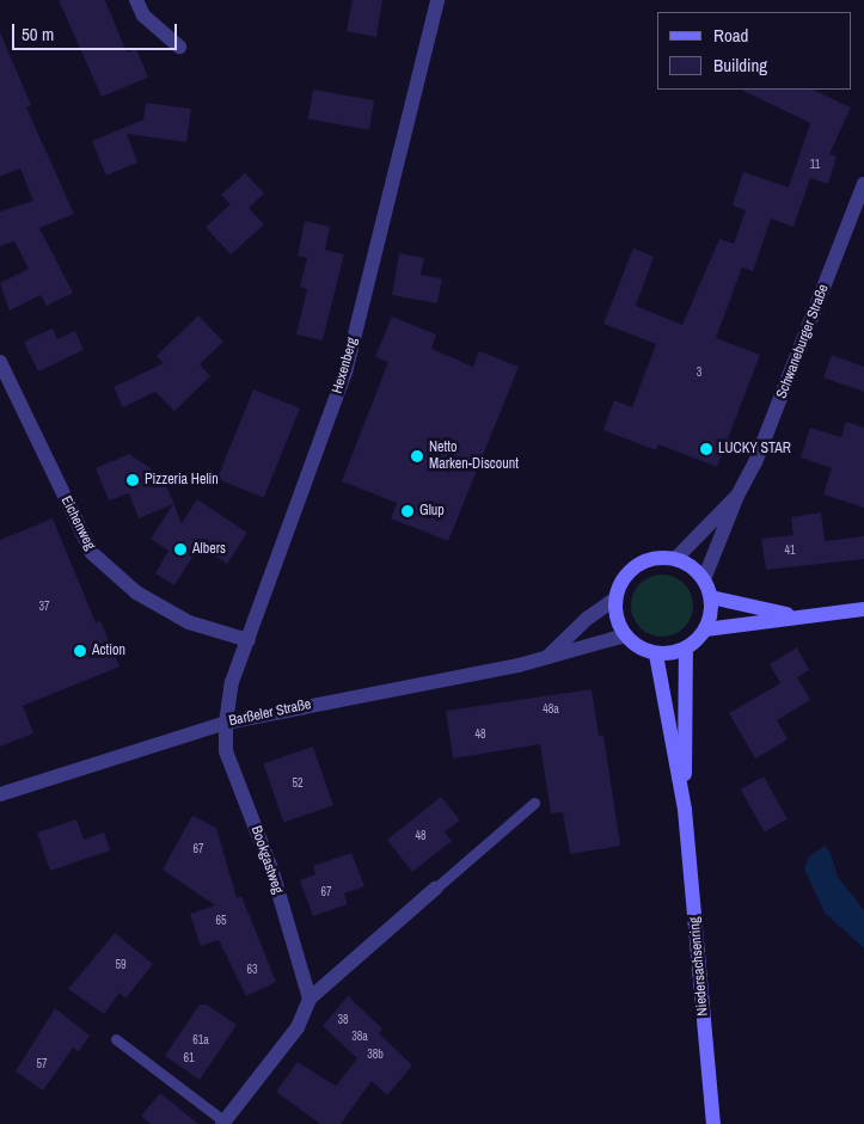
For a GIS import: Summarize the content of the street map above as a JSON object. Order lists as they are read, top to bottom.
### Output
{
  "streets": {
    "main road": ["Niedersachsenring"],
    "street": [
      "Schwaneburger Straße",
      "Hexenberg",
      "Eichenweg",
      "Barßeler Straße",
      "Bookgastweg"
    ]
  },
  "crossings": [
    ["Schwaneburger Straße", "Barßeler Straße"],
    ["Schwaneburger Straße", "Niedersachsenring"],
    ["Hexenberg", "Eichenweg"],
    ["Hexenberg", "Barßeler Straße"],
    ["Hexenberg", "Bookgastweg"],
    ["Barßeler Straße", "Bookgastweg"],
    ["Barßeler Straße", "Niedersachsenring"]
  ],
  "places": [
    "LUCKY STAR",
    "Netto Marken-Discount",
    "Pizzeria Helin",
    "Glup",
    "Albers",
    "Action"
  ],
  "house_numbers": [
    "11",
    "3",
    "41",
    "37",
    "48a",
    "48",
    "52",
    "48",
    "67",
    "67",
    "65",
    "59",
    "63",
    "38",
    "38a",
    "61a",
    "38b",
    "61",
    "57"
  ],
  "legend": ["Road", "Building"],
  "scale_bar": "50 m"
}
